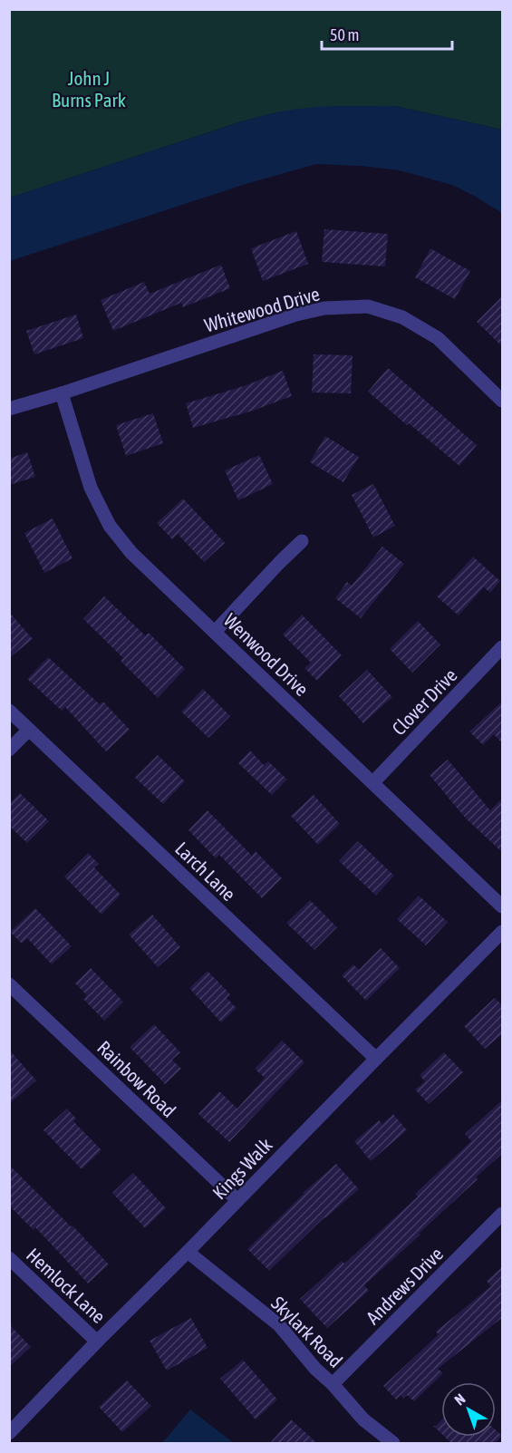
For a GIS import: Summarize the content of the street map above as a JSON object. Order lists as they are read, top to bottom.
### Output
{
  "streets": {
    "street": [
      "Whitewood Drive",
      "Wenwood Drive",
      "Clover Drive",
      "Larch Lane",
      "Rainbow Road",
      "Kings Walk",
      "Hemlock Lane",
      "Andrews Drive",
      "Skylark Road"
    ]
  },
  "crossings": [
    ["Whitewood Drive", "Wenwood Drive"],
    ["Wenwood Drive", "Clover Drive"],
    ["Larch Lane", "Kings Walk"],
    ["Rainbow Road", "Kings Walk"],
    ["Kings Walk", "Hemlock Lane"],
    ["Kings Walk", "Skylark Road"],
    ["Andrews Drive", "Skylark Road"]
  ],
  "parks": ["John J Burns Park"],
  "scale_bar": "50 m",
  "north": "top left"
}
